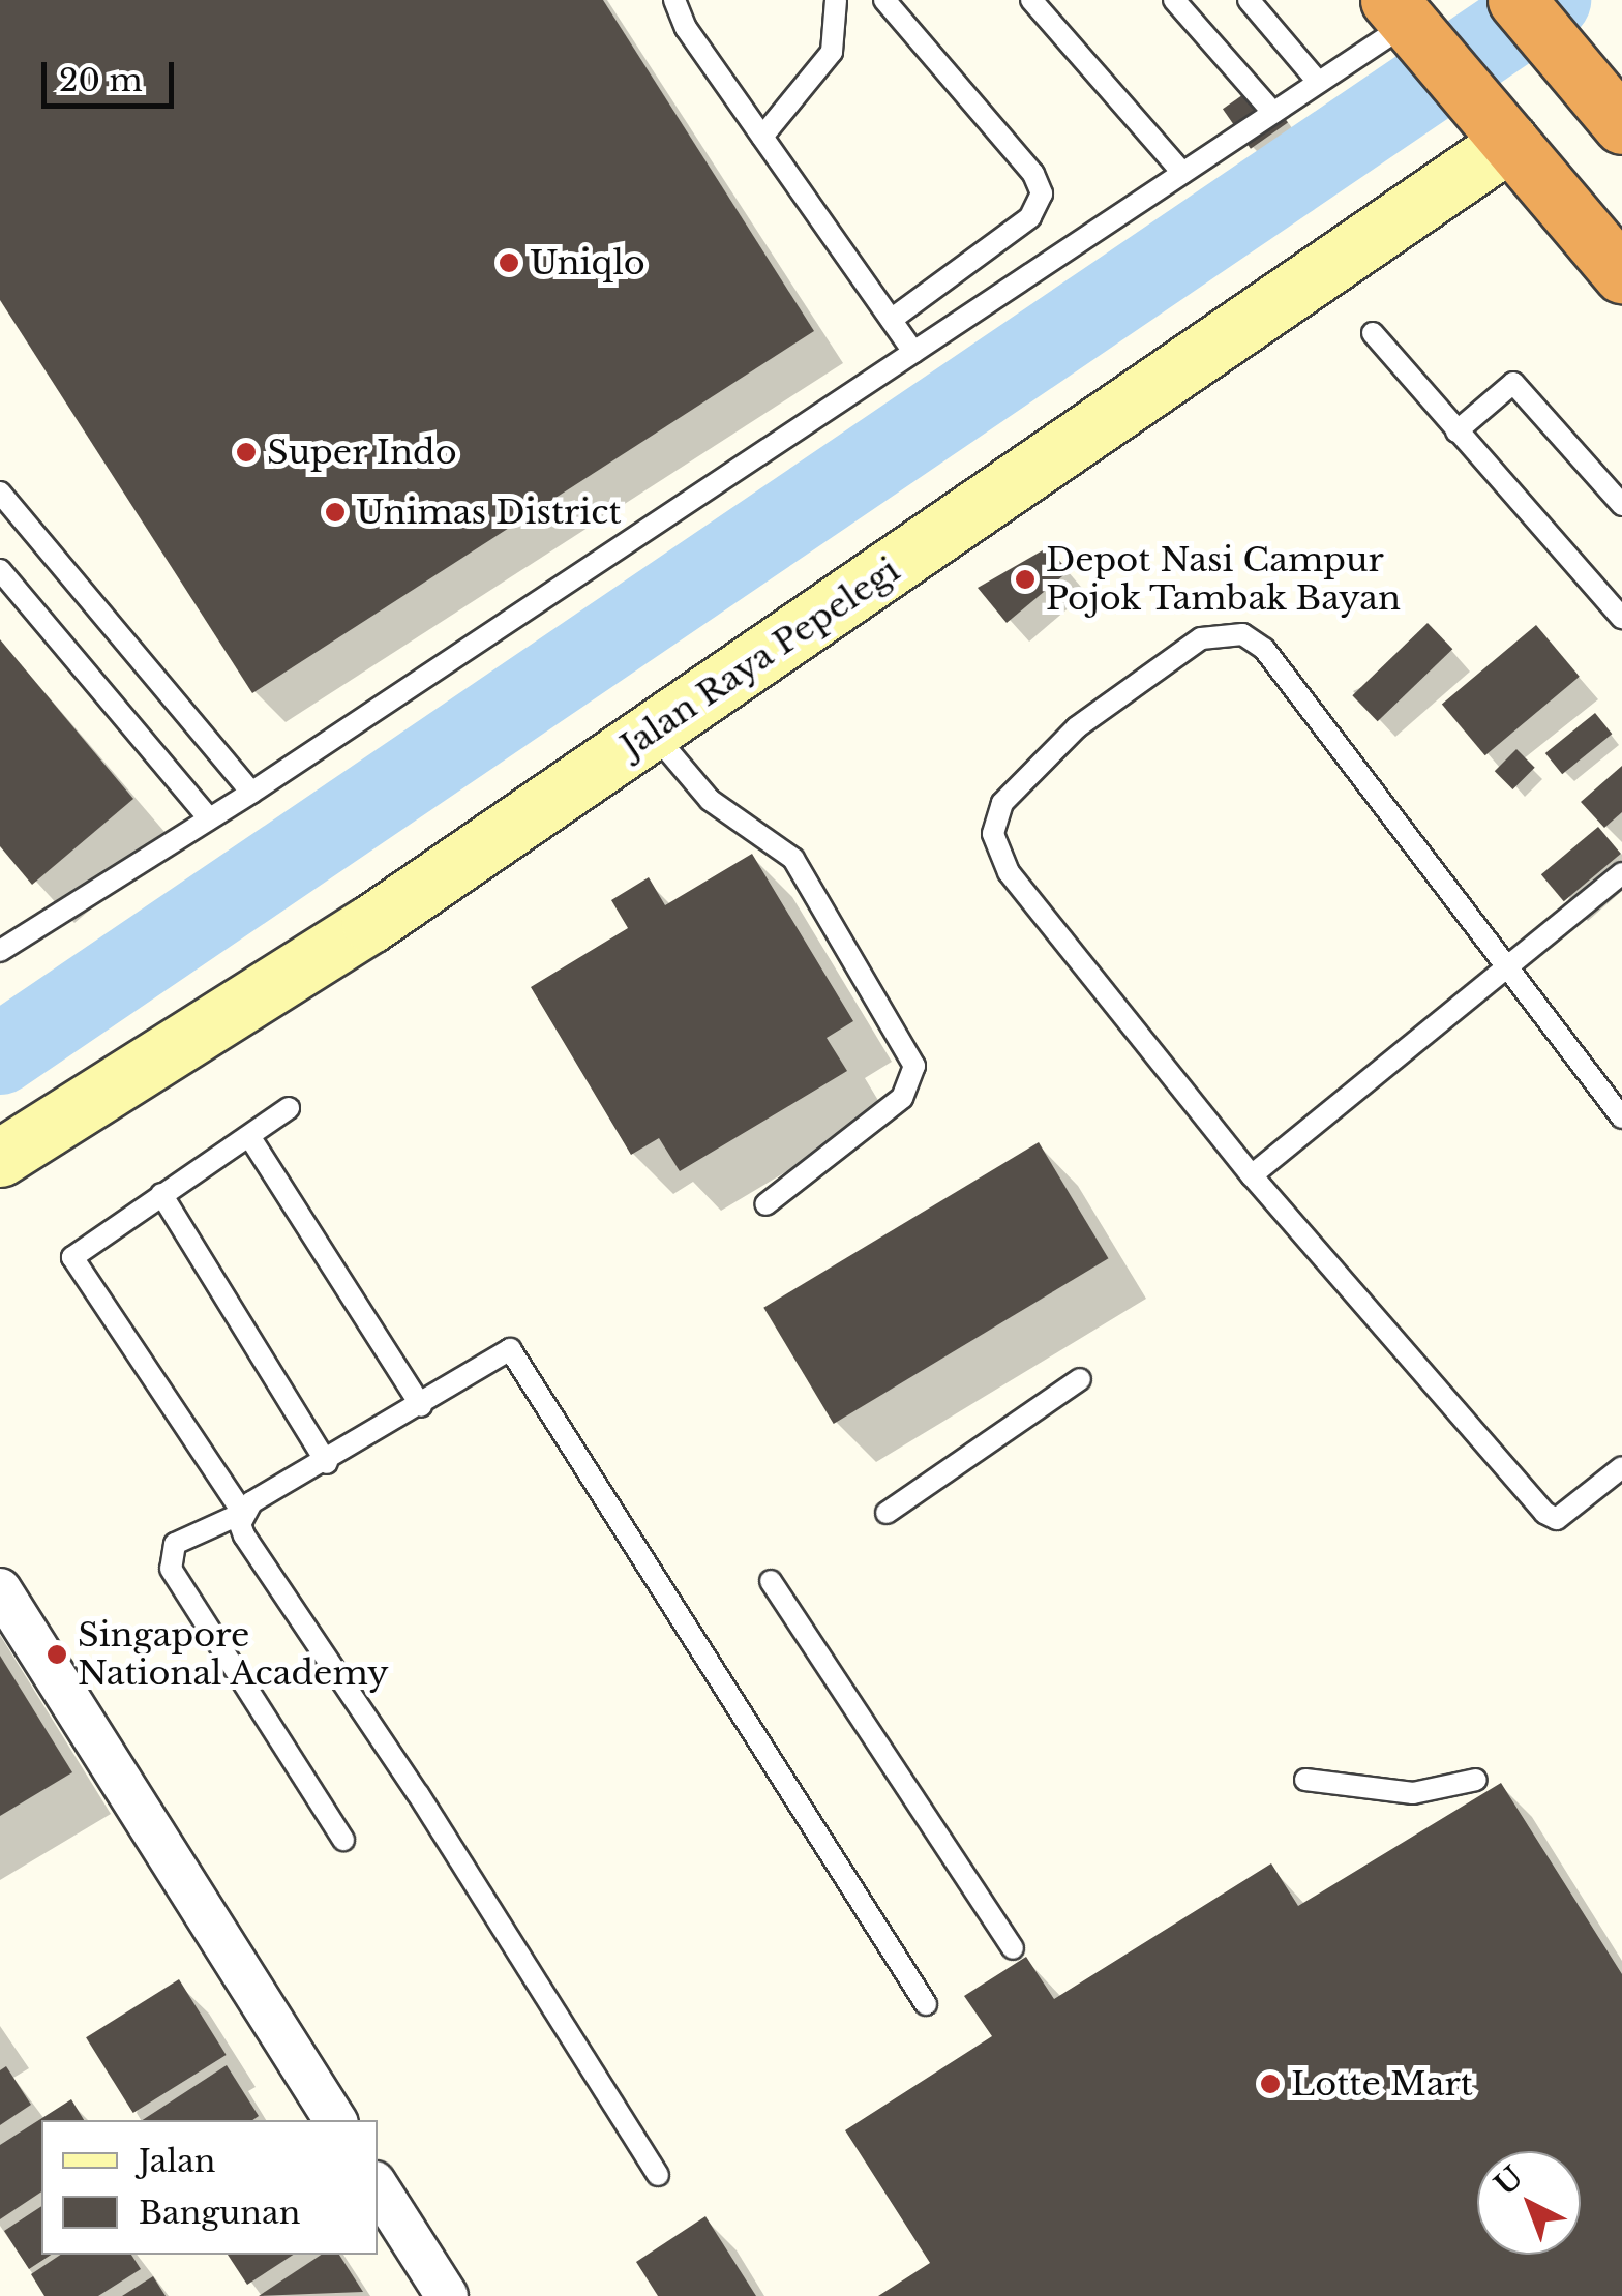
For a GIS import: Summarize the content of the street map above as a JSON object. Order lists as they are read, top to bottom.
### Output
{
  "streets": {
    "street": ["Jalan Raya Pepelegi"]
  },
  "places": [
    "Uniqlo",
    "Super Indo",
    "Unimas District",
    "Depot Nasi Campur Pojok Tambak Bayan",
    "Singapore National Academy",
    "Lotte Mart"
  ],
  "legend": ["Jalan", "Bangunan"],
  "scale_bar": "20 m",
  "north": "top left"
}
